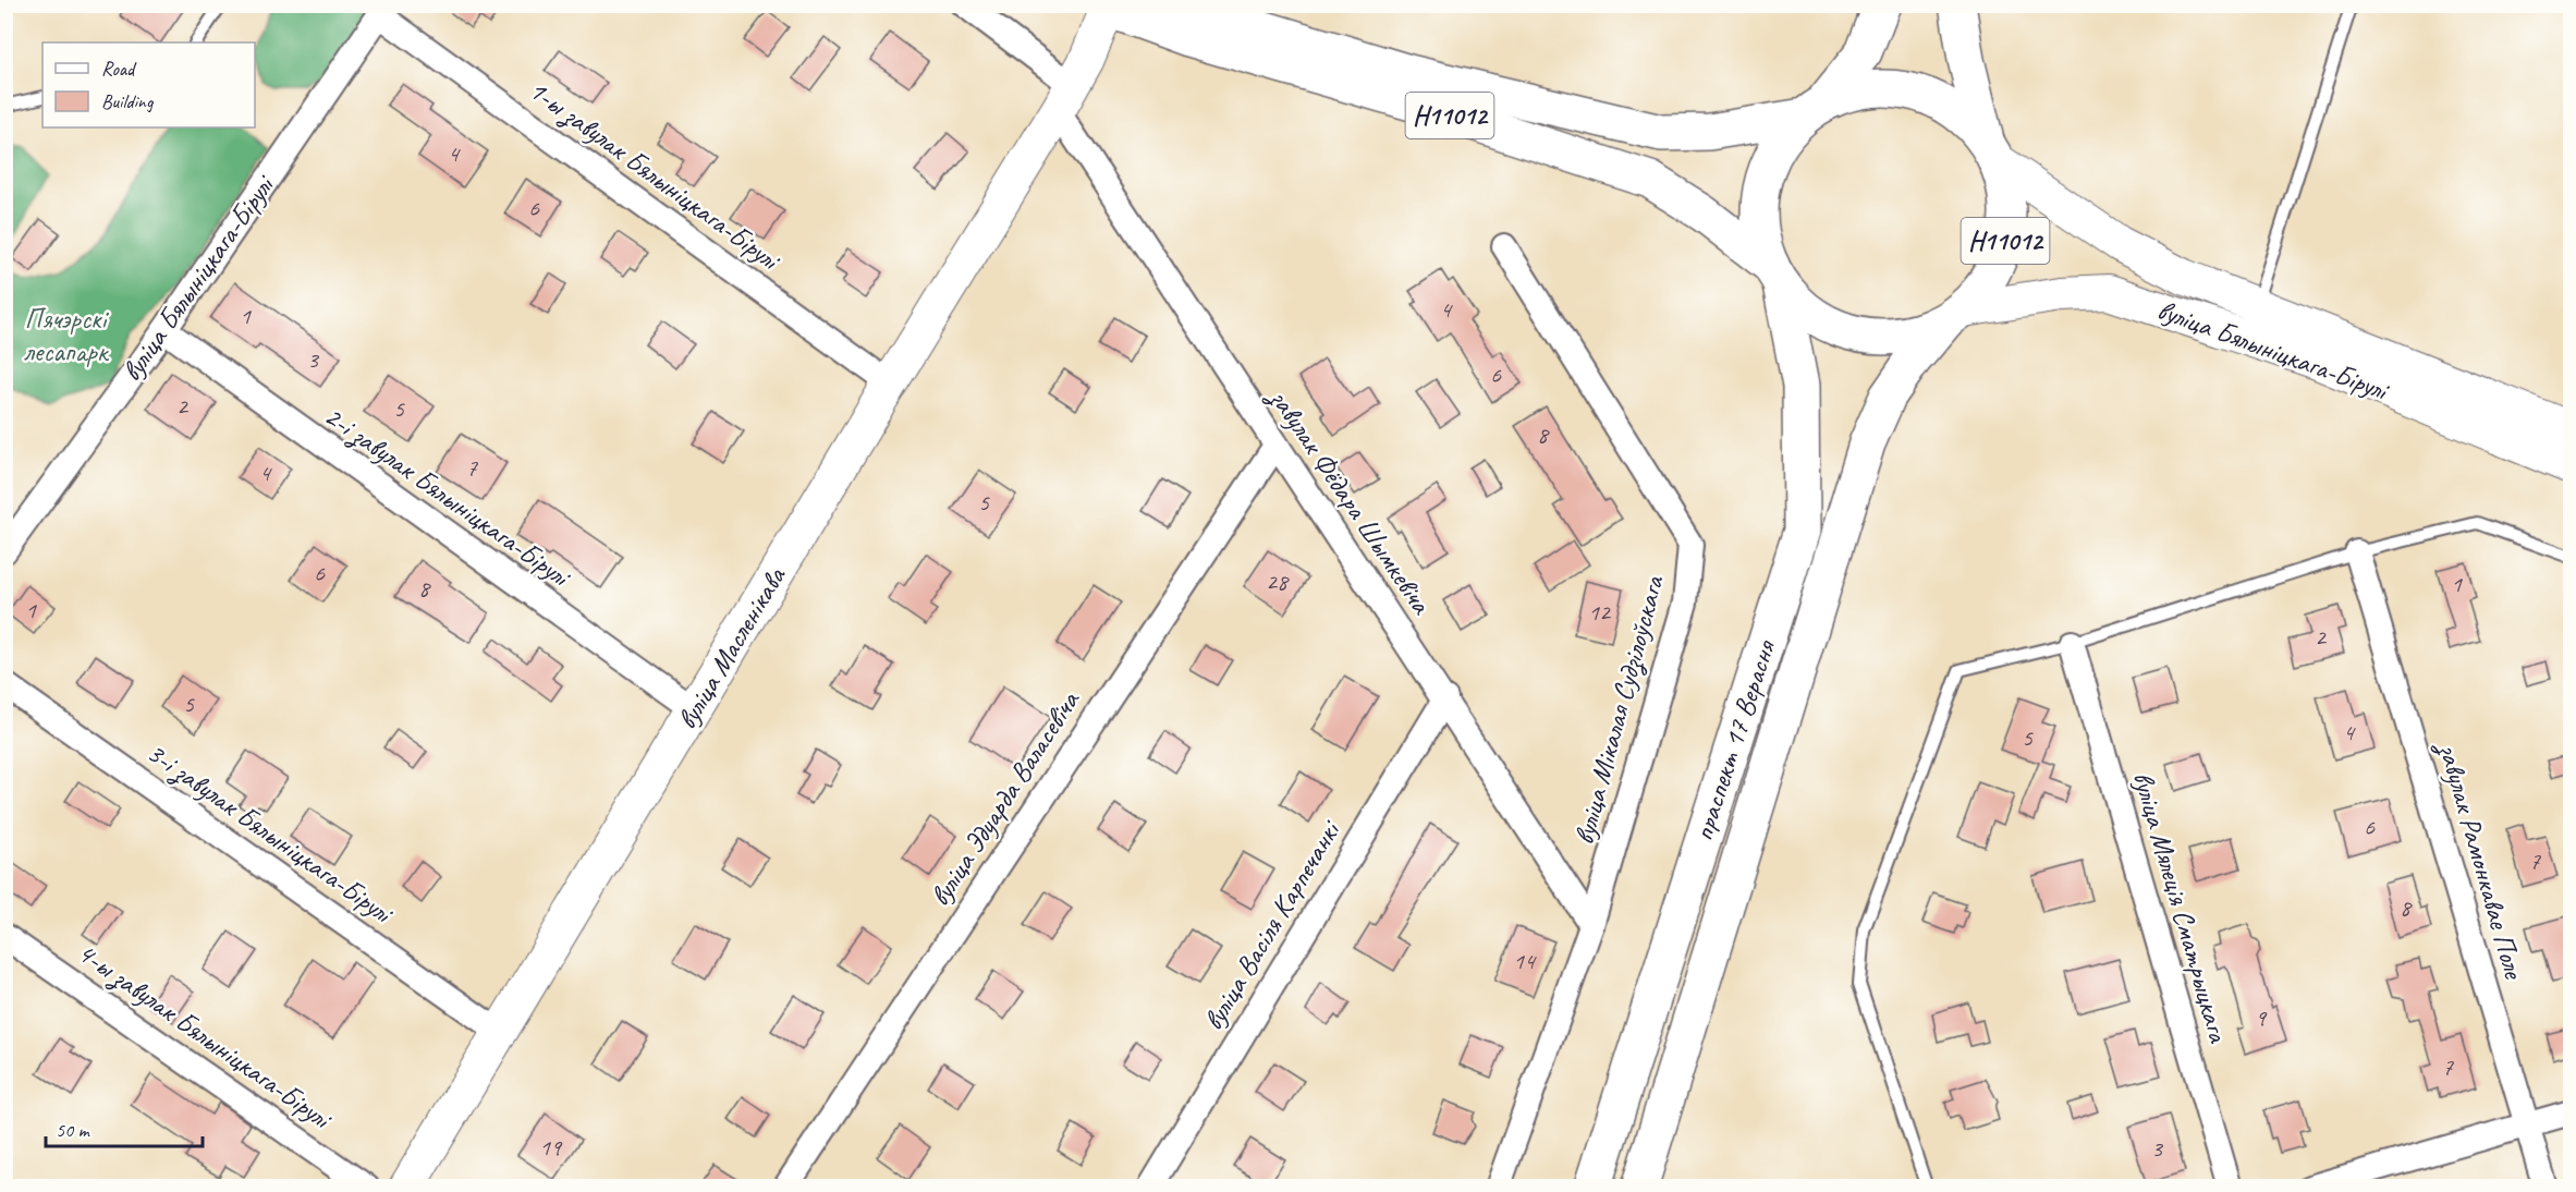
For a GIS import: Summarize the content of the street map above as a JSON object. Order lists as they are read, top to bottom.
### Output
{
  "streets": {
    "main road": [
      "Н11012",
      "вуліца Бялыніцкага-Бірулі",
      "вуліца Масленікава",
      "праспект 17 Верасня"
    ],
    "street": [
      "1-ы завулак Бялыніцкага-Бірулі",
      "2-і завулак Бялыніцкага-Бірулі",
      "завулак Фёдара Шымкевіча",
      "вуліца Мікалая Судзілоўскага",
      "вуліца Эдуарда Валасевіча",
      "3-і завулак Бялыніцкага-Бірулі",
      "завулак Рамонкавае Поле",
      "вуліца Мялеція Сматрыцкага",
      "вуліца Васіля Карпечанкі",
      "4-ы завулак Бялыніцкага-Бірулі"
    ]
  },
  "crossings": [
    ["Н11012", "вуліца Бялыніцкага-Бірулі"],
    ["Н11012", "праспект 17 Верасня"],
    ["1-ы завулак Бялыніцкага-Бірулі", "вуліца Бялыніцкага-Бірулі"],
    ["1-ы завулак Бялыніцкага-Бірулі", "вуліца Масленікава"],
    ["вуліца Бялыніцкага-Бірулі", "2-і завулак Бялыніцкага-Бірулі"],
    ["вуліца Бялыніцкага-Бірулі", "праспект 17 Верасня"],
    ["2-і завулак Бялыніцкага-Бірулі", "вуліца Масленікава"],
    ["завулак Фёдара Шымкевіча", "вуліца Масленікава"],
    ["завулак Фёдара Шымкевіча", "вуліца Мікалая Судзілоўскага"],
    ["завулак Фёдара Шымкевіча", "вуліца Эдуарда Валасевіча"],
    ["завулак Фёдара Шымкевіча", "вуліца Васіля Карпечанкі"],
    ["вуліца Масленікава", "3-і завулак Бялыніцкага-Бірулі"]
  ],
  "parks": ["Пячэрскі лесапарк"],
  "house_numbers": [
    "4",
    "6",
    "4",
    "1",
    "3",
    "6",
    "2",
    "5",
    "8",
    "7",
    "4",
    "5",
    "6",
    "28",
    "1",
    "8",
    "1",
    "12",
    "2",
    "5",
    "4",
    "5",
    "6",
    "7",
    "8",
    "14",
    "9",
    "7",
    "19",
    "3"
  ],
  "legend": ["Road", "Building"],
  "scale_bar": "50 m"
}
